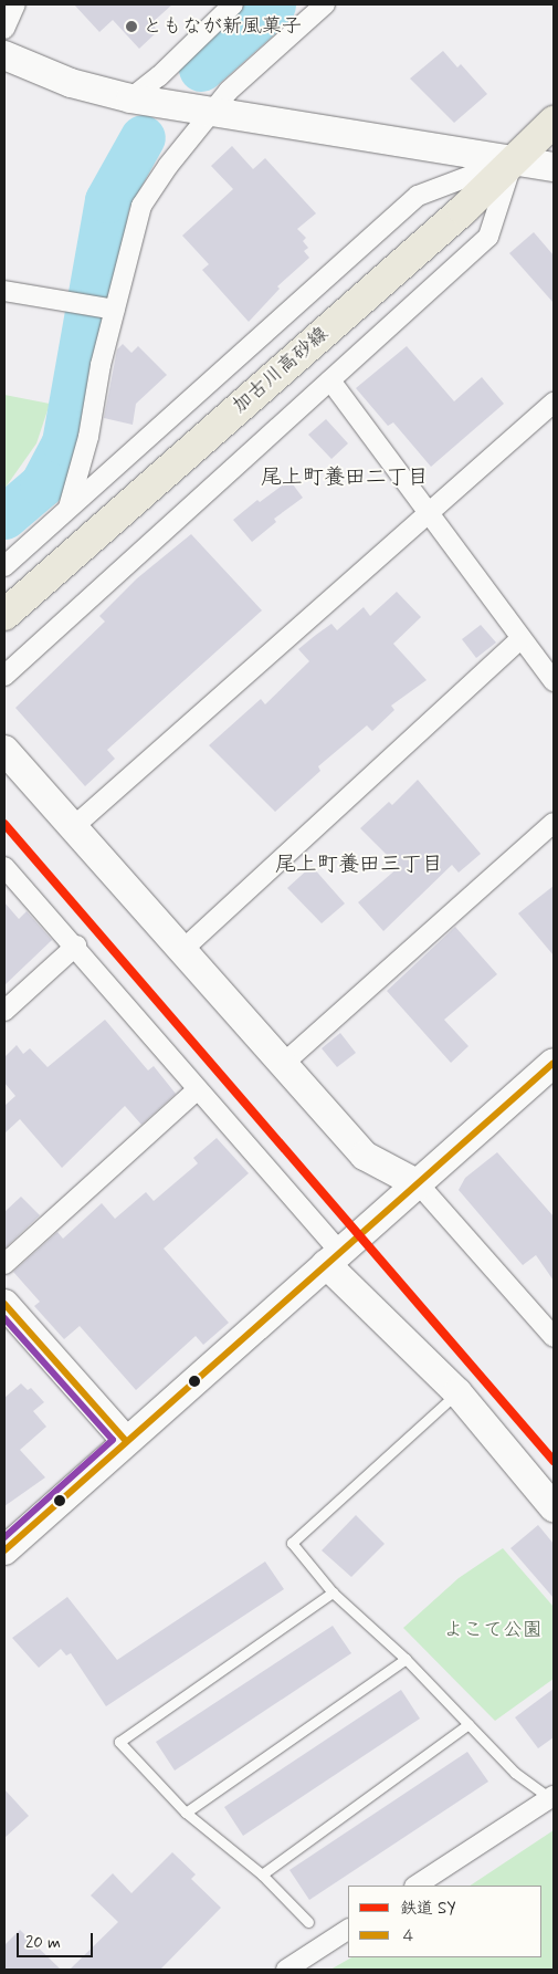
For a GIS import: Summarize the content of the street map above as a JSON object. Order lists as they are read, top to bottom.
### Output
{
  "streets": {
    "main road": ["加古川高砂線"]
  },
  "districts": ["尾上町養田二丁目", "尾上町養田三丁目"],
  "parks": ["よこて公園"],
  "places": ["ともなが新風菓子"],
  "lines": ["rail line SY", "transit line ４"],
  "legend": ["鉄道 SY", "４"],
  "scale_bar": "20 m"
}
